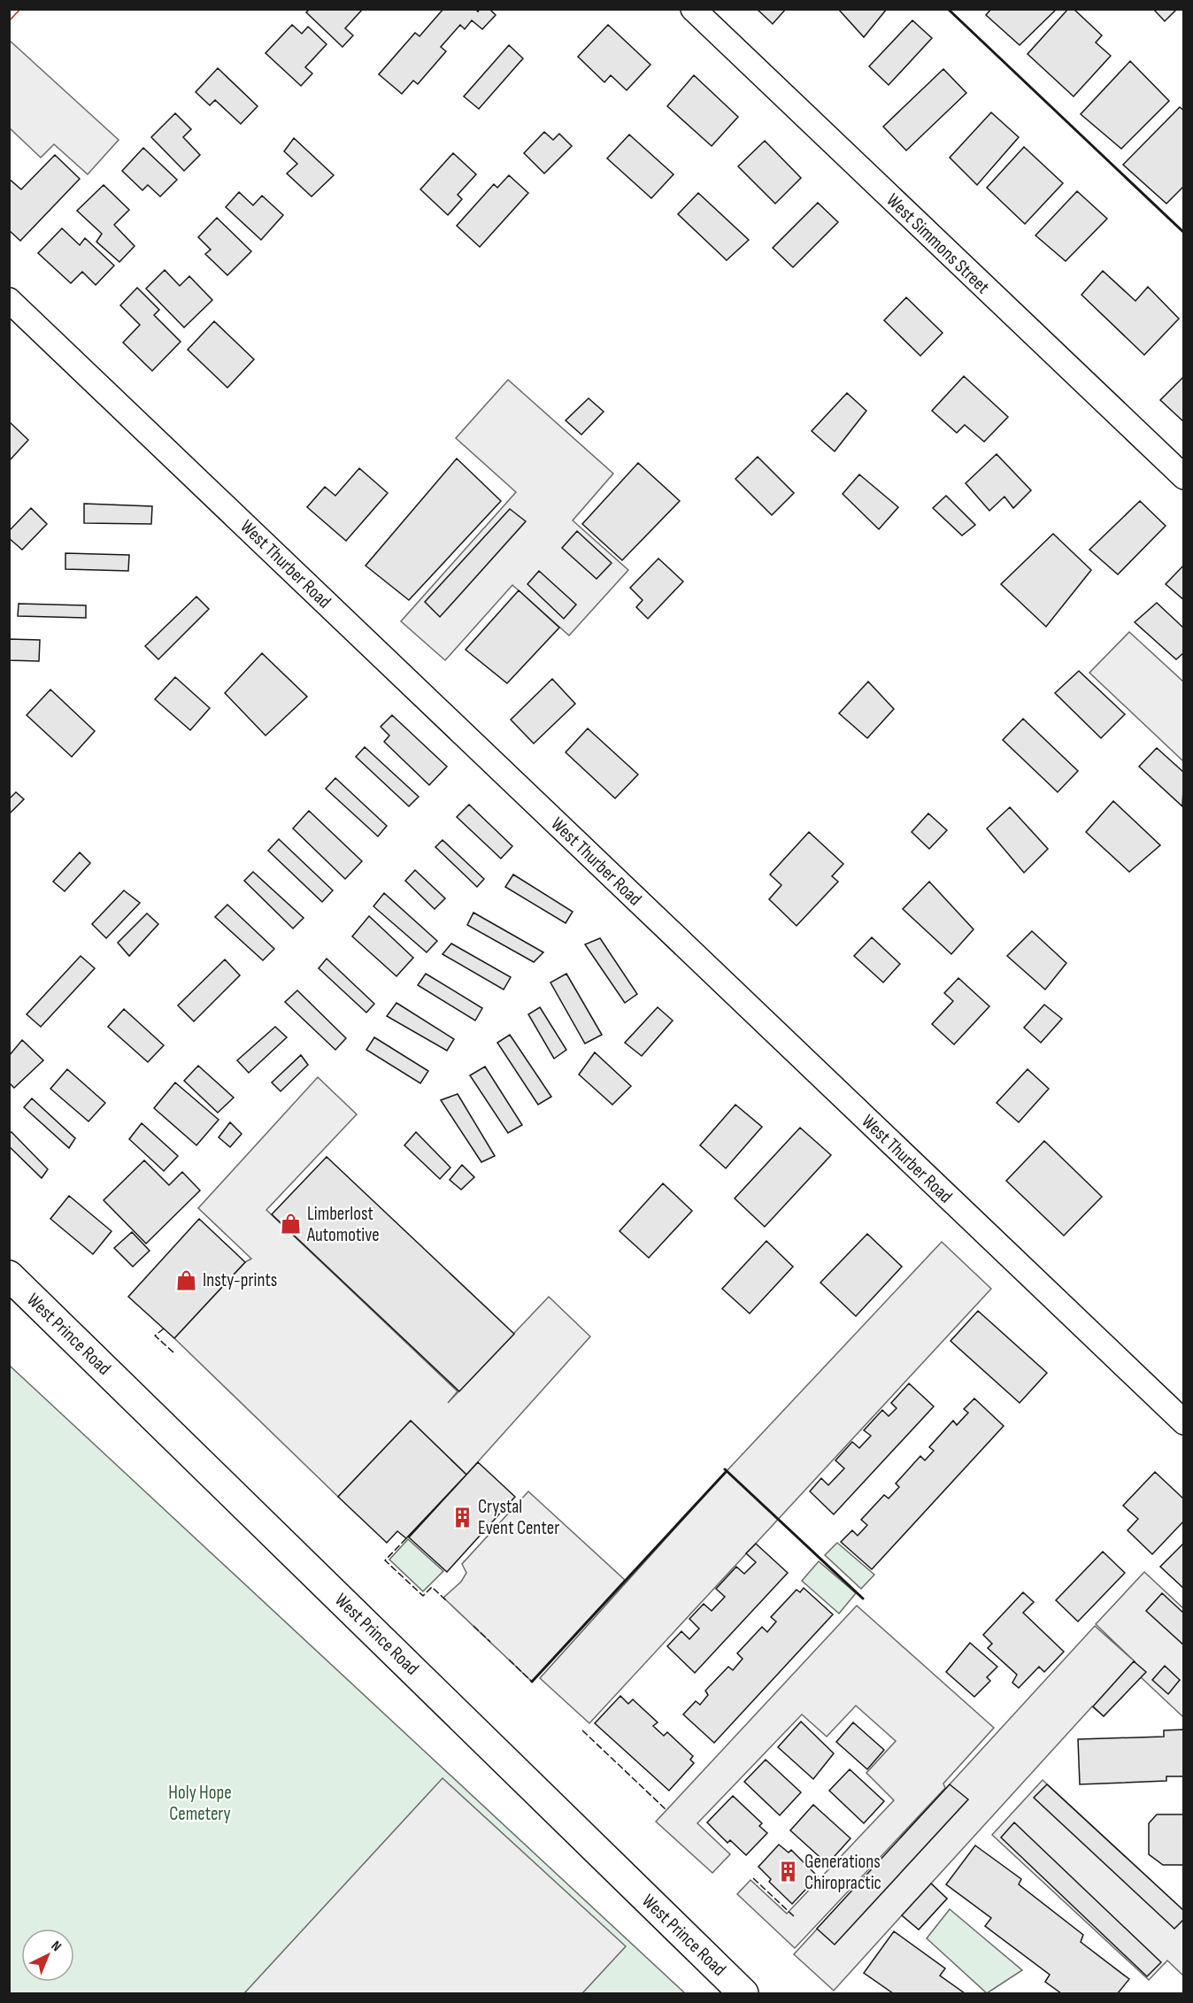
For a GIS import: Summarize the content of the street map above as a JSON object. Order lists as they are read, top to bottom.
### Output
{
  "streets": {
    "main road": ["West Prince Road"],
    "street": ["West Simmons Street", "West Thurber Road"]
  },
  "parks": ["Holy Hope Cemetery"],
  "places": {
    "shop": ["Limberlost Automotive", "Insty-prints"],
    "building": ["Crystal Event Center", "Generations Chiropractic"]
  },
  "north": "top right"
}
